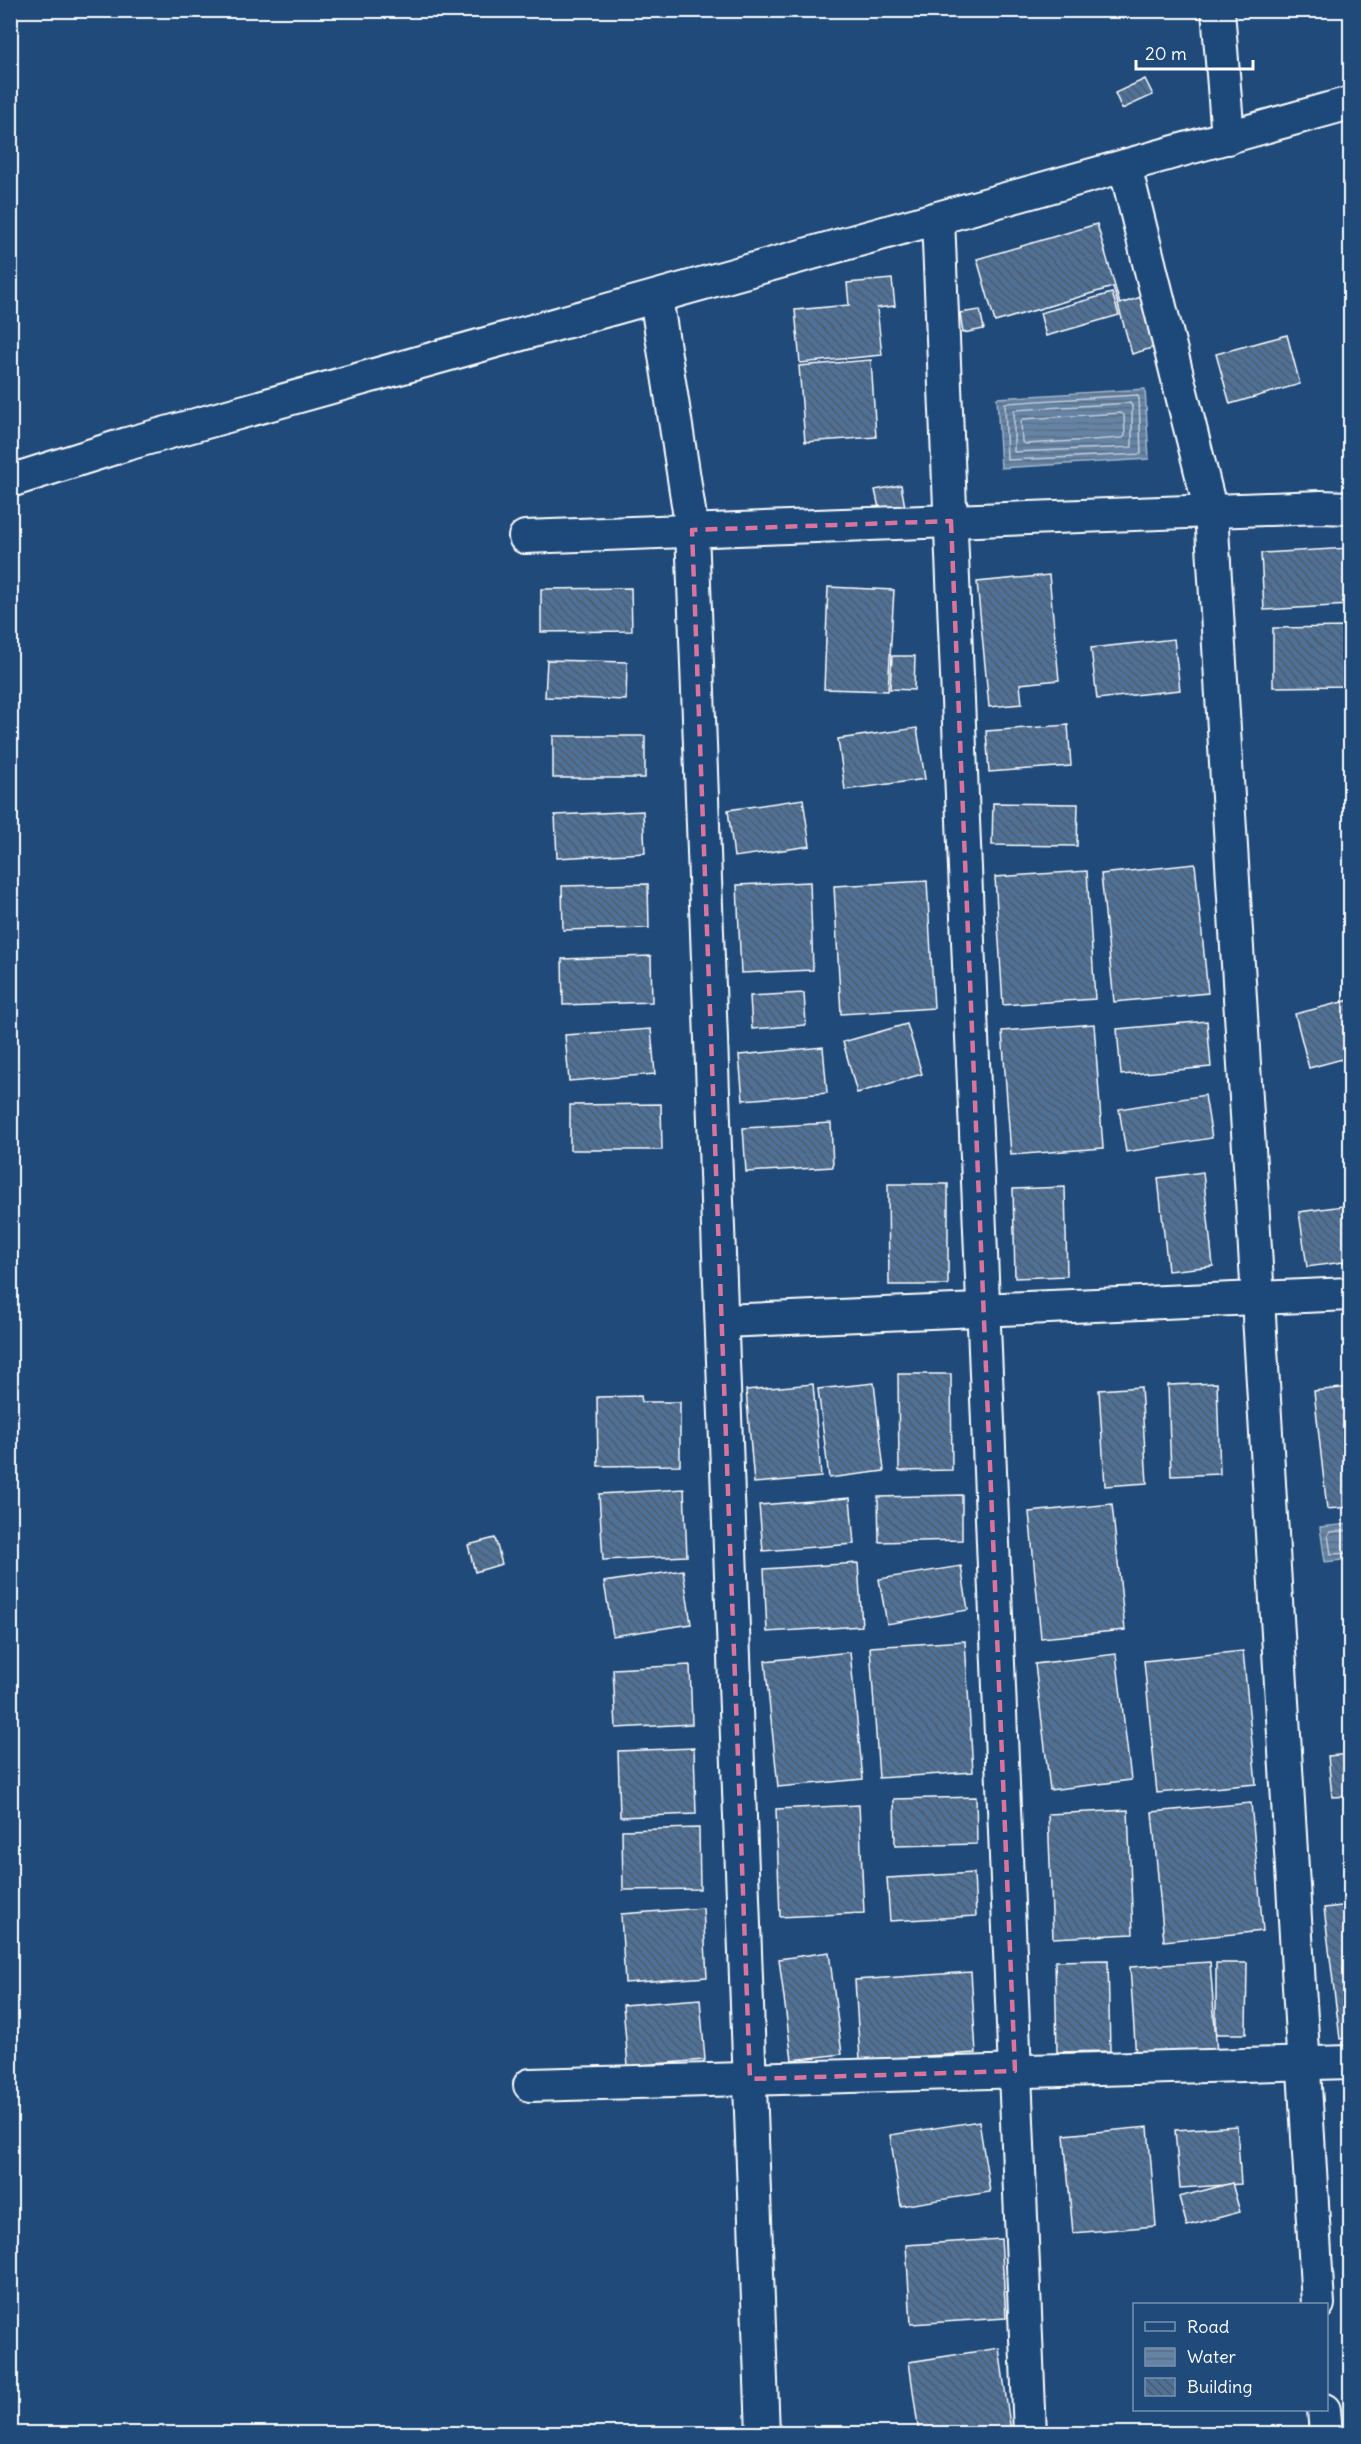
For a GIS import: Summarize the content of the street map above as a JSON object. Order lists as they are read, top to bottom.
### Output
{
  "legend": ["Road", "Water", "Building"],
  "scale_bar": "20 m"
}
